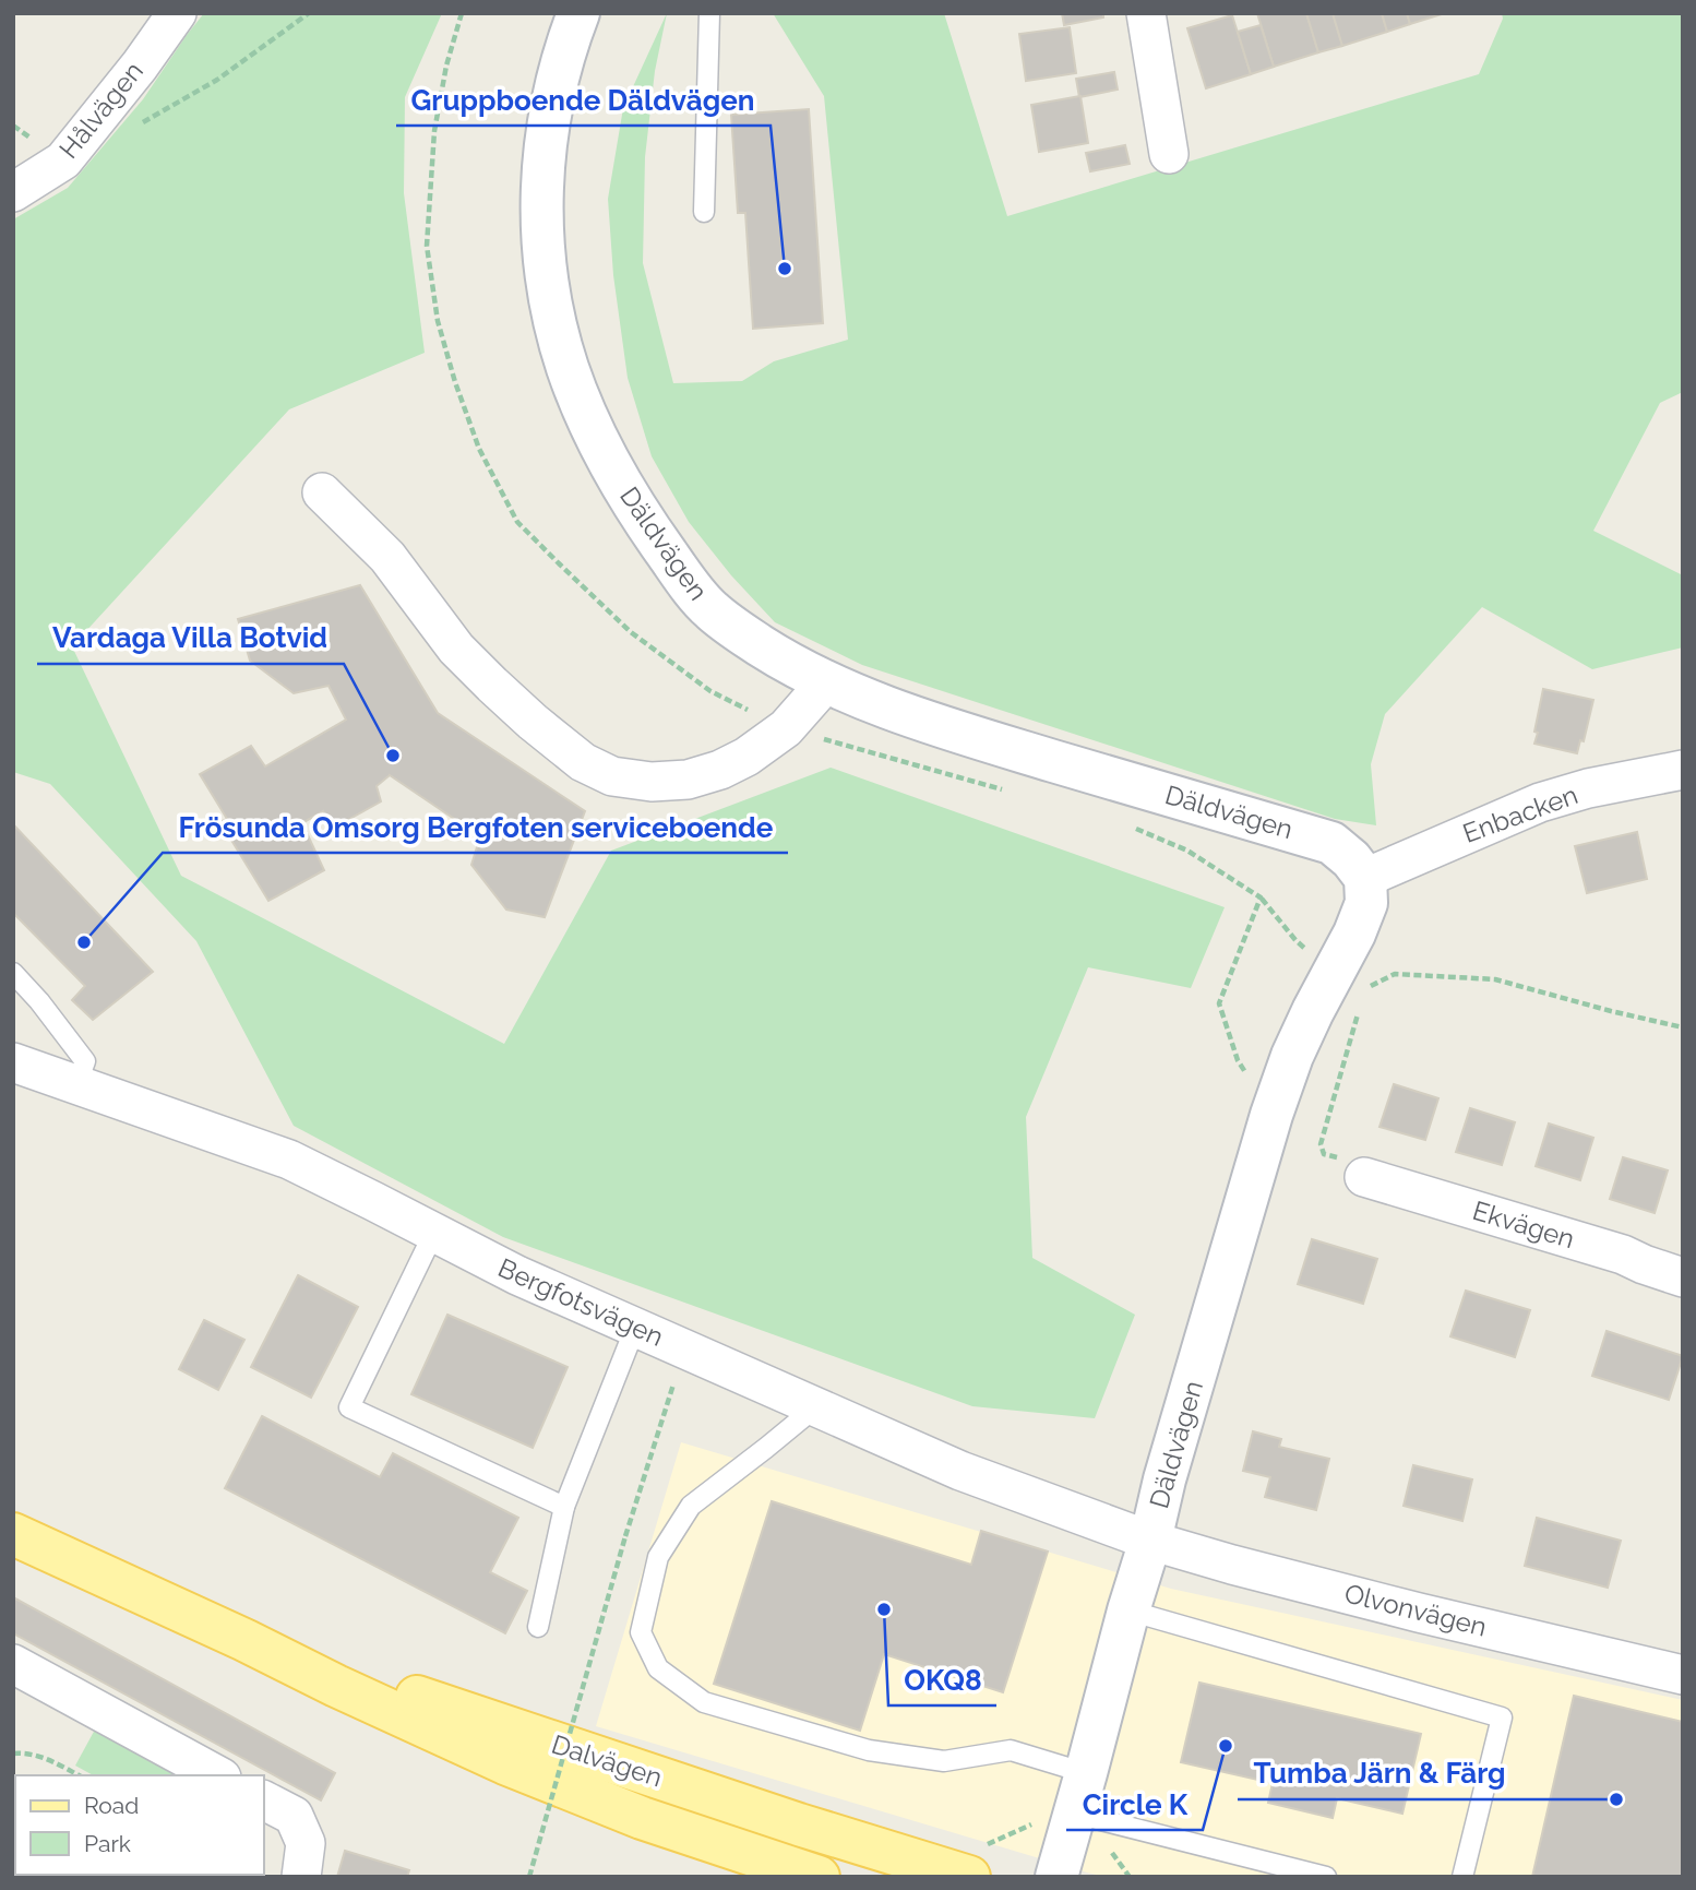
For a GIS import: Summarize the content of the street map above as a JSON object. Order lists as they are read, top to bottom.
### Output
{
  "streets": {
    "main road": ["Dalvägen"],
    "street": [
      "Hålvägen",
      "Däldvägen",
      "Enbacken",
      "Ekvägen",
      "Bergfotsvägen",
      "Olvonvägen"
    ]
  },
  "crossings": [
    ["Däldvägen", "Enbacken"],
    ["Däldvägen", "Bergfotsvägen"],
    ["Däldvägen", "Olvonvägen"],
    ["Bergfotsvägen", "Olvonvägen"]
  ],
  "places": [
    "Gruppboende Däldvägen",
    "Vardaga Villa Botvid",
    "Frösunda Omsorg Bergfoten serviceboende",
    "OKQ8",
    "Circle K",
    "Tumba Järn & Färg"
  ],
  "legend": ["Road", "Park"]
}
